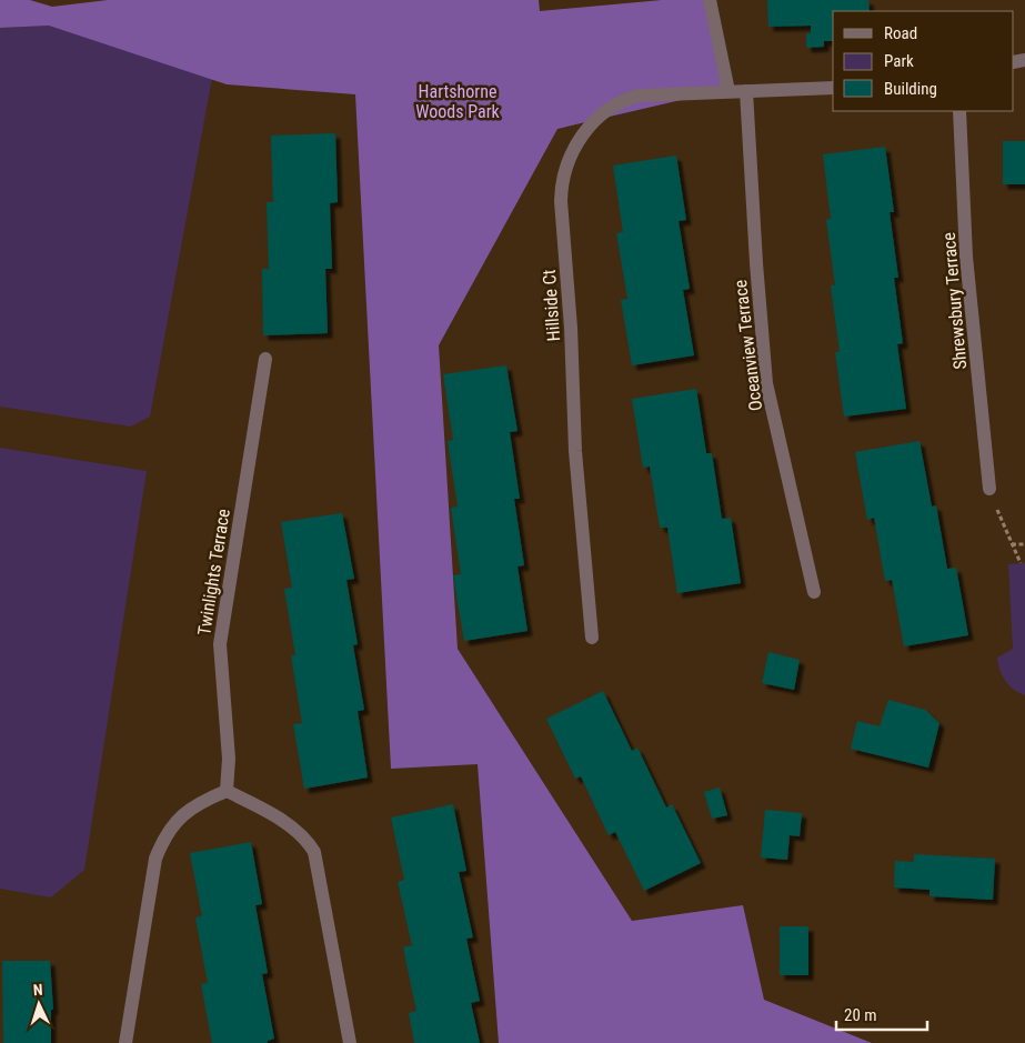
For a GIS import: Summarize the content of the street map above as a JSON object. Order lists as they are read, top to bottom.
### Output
{
  "streets": {
    "street": [
      "Shrewsbury Terrace",
      "Hillside Ct",
      "Oceanview Terrace",
      "Twinlights Terrace"
    ]
  },
  "crossings": [
    ["Hillside Ct", "Oceanview Terrace"]
  ],
  "parks": ["Hartshorne Woods Park"],
  "legend": ["Road", "Park", "Building"],
  "scale_bar": "20 m",
  "north": "top"
}
